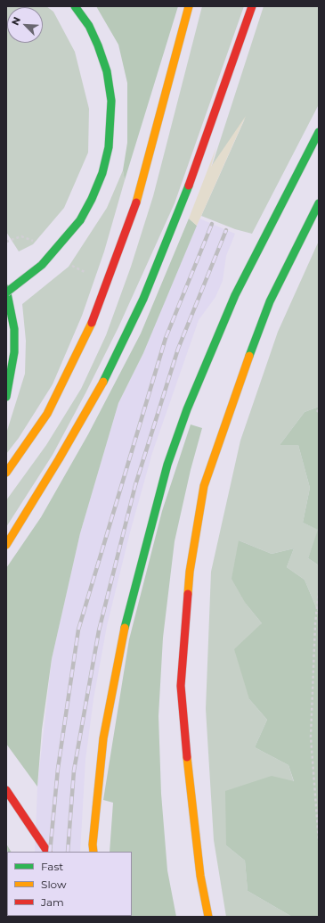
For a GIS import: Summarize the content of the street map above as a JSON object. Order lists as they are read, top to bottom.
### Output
{
  "legend": ["Fast", "Slow", "Jam"],
  "north": "top left"
}
